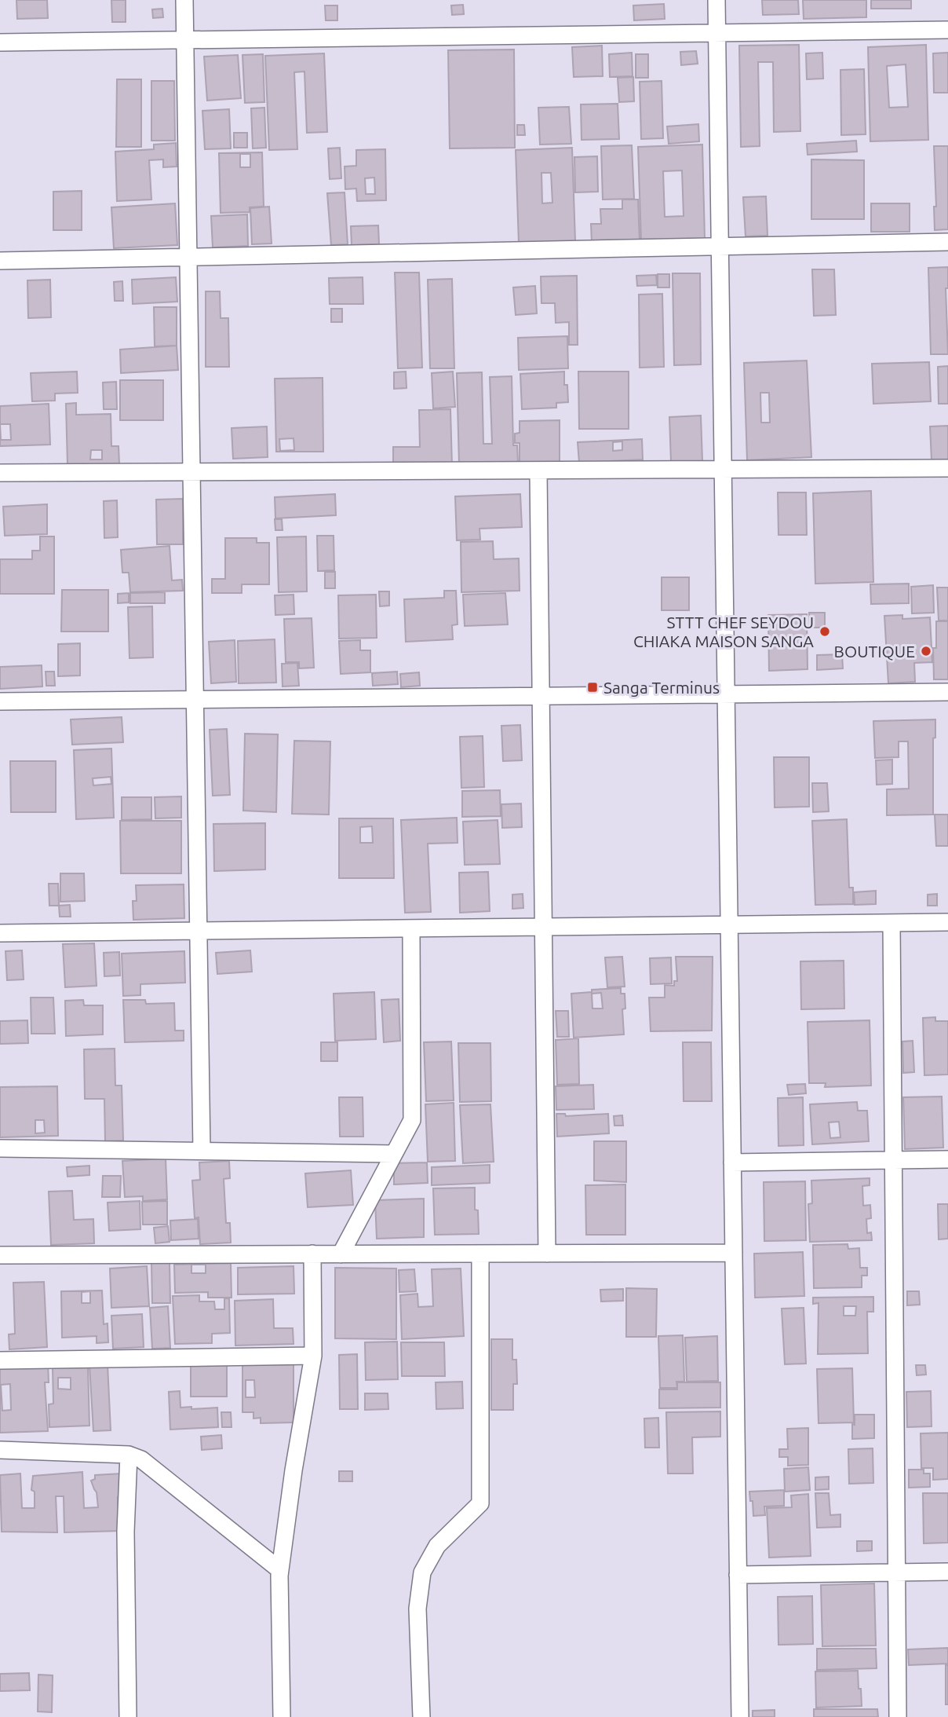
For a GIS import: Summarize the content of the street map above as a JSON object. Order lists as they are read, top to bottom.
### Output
{
  "places": {
    "other": ["STTT CHEF SEYDOU CHIAKA MAISON SANGA", "BOUTIQUE"],
    "transit": ["Sanga Terminus"]
  }
}
